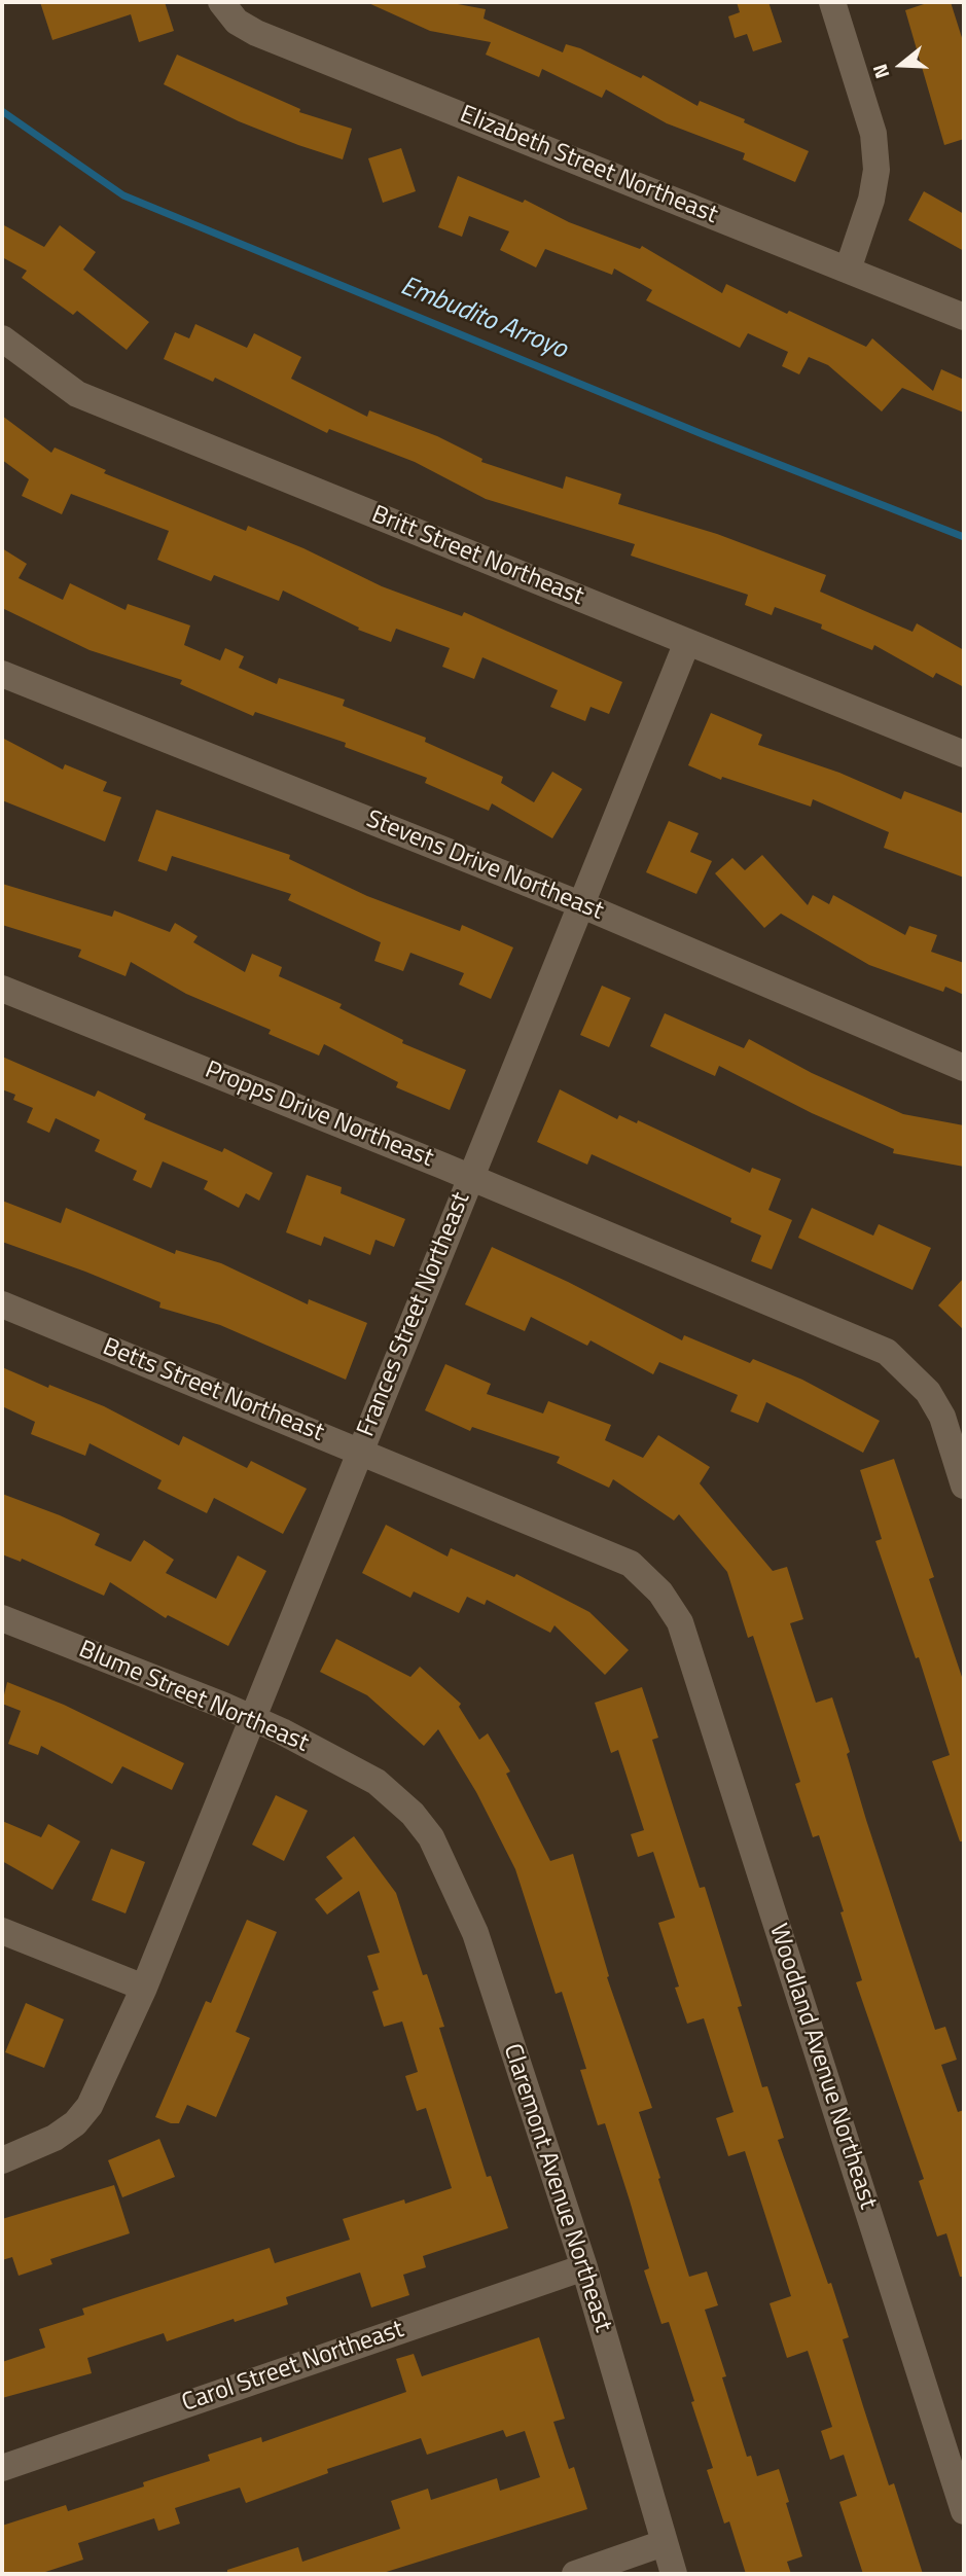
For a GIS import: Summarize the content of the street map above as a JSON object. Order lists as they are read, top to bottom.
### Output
{
  "streets": {
    "street": [
      "Elizabeth Street Northeast",
      "Britt Street Northeast",
      "Stevens Drive Northeast",
      "Propps Drive Northeast",
      "Frances Street Northeast",
      "Betts Street Northeast",
      "Blume Street Northeast",
      "Woodland Avenue Northeast",
      "Claremont Avenue Northeast",
      "Carol Street Northeast"
    ]
  },
  "crossings": [
    ["Britt Street Northeast", "Frances Street Northeast"],
    ["Stevens Drive Northeast", "Frances Street Northeast"],
    ["Propps Drive Northeast", "Frances Street Northeast"],
    ["Frances Street Northeast", "Betts Street Northeast"],
    ["Frances Street Northeast", "Blume Street Northeast"],
    ["Betts Street Northeast", "Woodland Avenue Northeast"],
    ["Blume Street Northeast", "Claremont Avenue Northeast"],
    ["Claremont Avenue Northeast", "Carol Street Northeast"]
  ],
  "water": ["Embudito Arroyo"],
  "north": "left"
}
